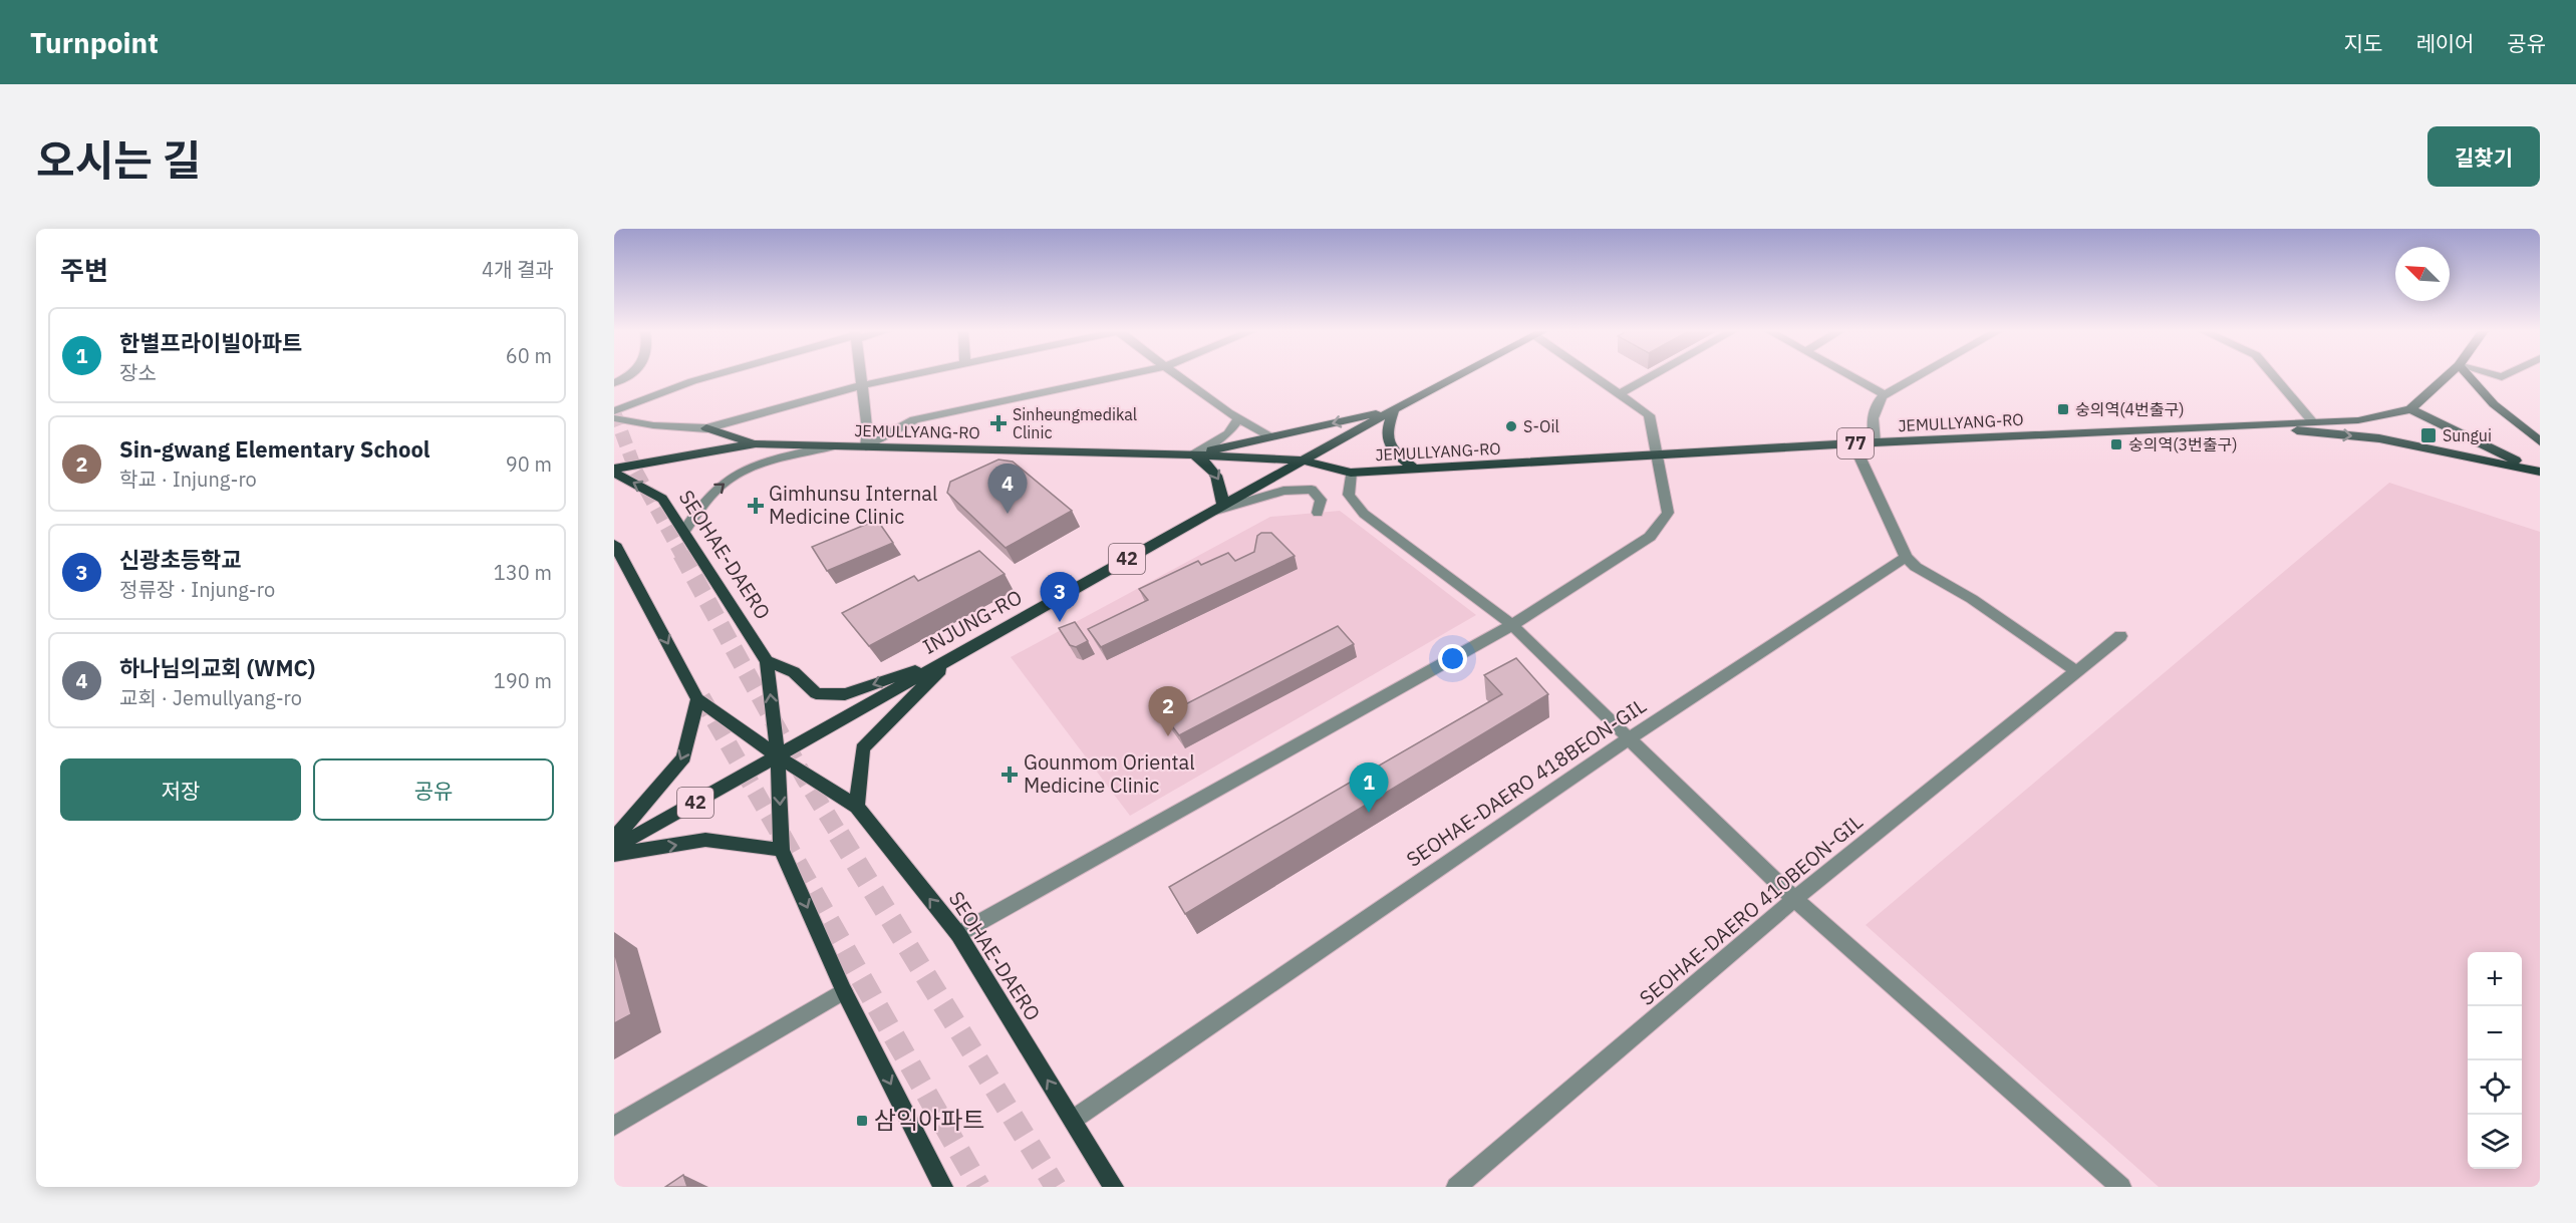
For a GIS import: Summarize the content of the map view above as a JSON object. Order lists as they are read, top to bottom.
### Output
{
  "streets": {
    "main road": [
      "JEMULLYANG-RO",
      "77",
      "SEOHAE-DAERO",
      "42",
      "INJUNG-RO"
    ],
    "street": ["SEOHAE-DAERO 418BEON-GIL", "SEOHAE-DAERO 410BEON-GIL"]
  },
  "crossings": [
    ["JEMULLYANG-RO", "SEOHAE-DAERO"],
    ["JEMULLYANG-RO", "INJUNG-RO"],
    ["SEOHAE-DAERO", "INJUNG-RO"],
    ["SEOHAE-DAERO", "SEOHAE-DAERO 418BEON-GIL"]
  ],
  "places": {
    "transit": [
      "숭의역(4번출구)",
      "Sungui",
      "숭의역(3번출구)",
      "삼익아파트"
    ],
    "health": ["Sinheungmedikal Clinic", "Gimhunsu Internal Medicine Clinic", "Gounmom Oriental Medicine Clinic"],
    "other": ["S-Oil"]
  },
  "north": "top left",
  "page": {
    "header": "Turnpoint",
    "nav": ["지도", "레이어", "공유"],
    "title": "오시는 길",
    "buttons": [
      "길찾기",
      ["저장", "공유"]
    ],
    "heading": ["주변", "4개 결과"],
    "list": [
      {
        "mark": "1",
        "name": "한별프라이빌아파트",
        "note": "장소",
        "value": "60 m"
      },
      {
        "mark": "2",
        "name": "Sin-gwang Elementary School",
        "note": "학교 · Injung-ro",
        "value": "90 m"
      },
      {
        "mark": "3",
        "name": "신광초등학교",
        "note": "정류장 · Injung-ro",
        "value": "130 m"
      },
      {
        "mark": "4",
        "name": "하나님의교회 (WMC)",
        "note": "교회 · Jemullyang-ro",
        "value": "190 m"
      }
    ],
    "pins": [
      "4",
      "3",
      "2",
      "1"
    ],
    "map_buttons": ["+", "−"]
  }
}
